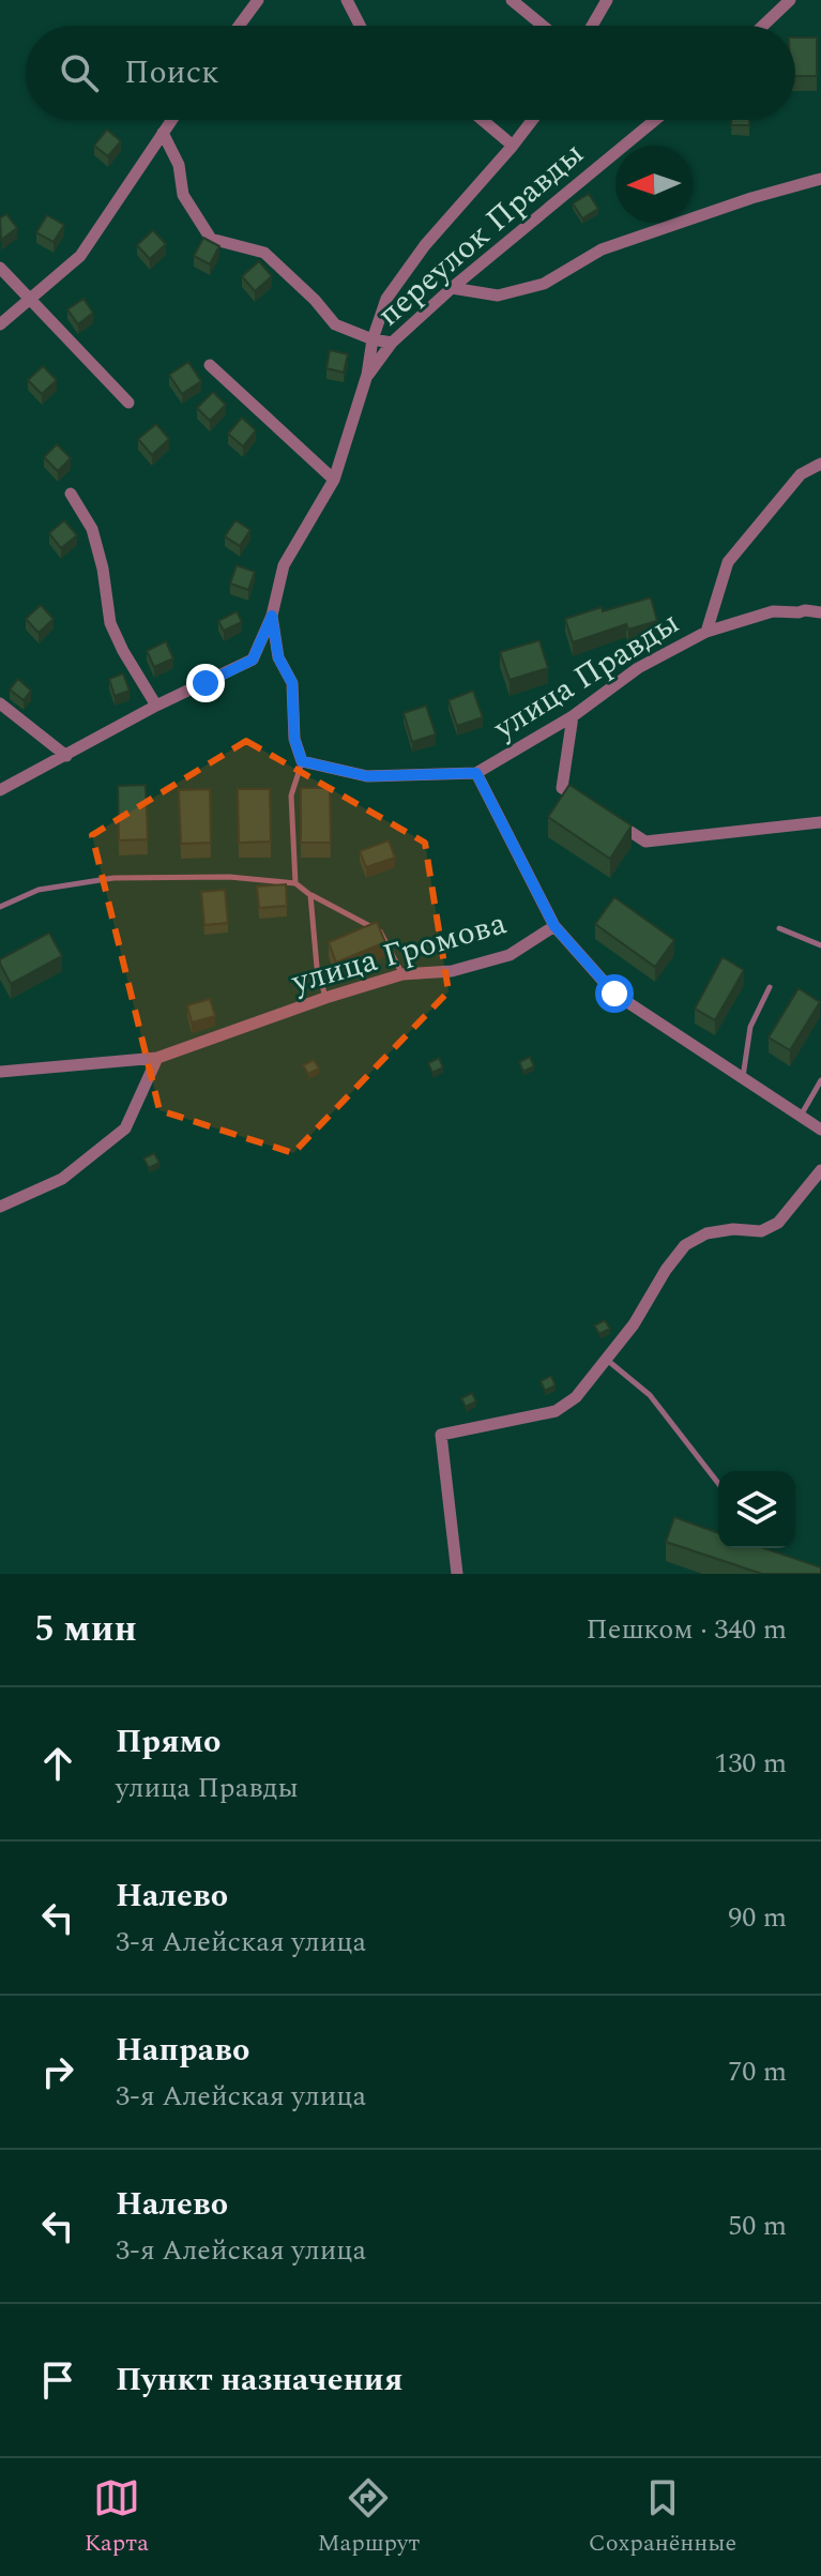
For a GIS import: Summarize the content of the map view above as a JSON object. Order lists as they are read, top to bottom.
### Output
{
  "streets": {
    "street": ["переулок Правды", "улица Правды", "улица Громова"]
  },
  "crossings": [
    ["улица Правды", "улица Громова"]
  ],
  "north": "left",
  "page": {
    "search": "Поиск",
    "heading": ["5 мин", "Пешком · 340 m"],
    "list": [
      ["Прямо", "улица Правды", "130 m"],
      ["Налево", "3-я Алейская улица", "90 m"],
      ["Направо", "3-я Алейская улица", "70 m"],
      ["Налево", "3-я Алейская улица", "50 m"],
      "Пункт назначения"
    ],
    "nav": ["Карта", "Маршрут", "Сохранённые"]
  }
}
